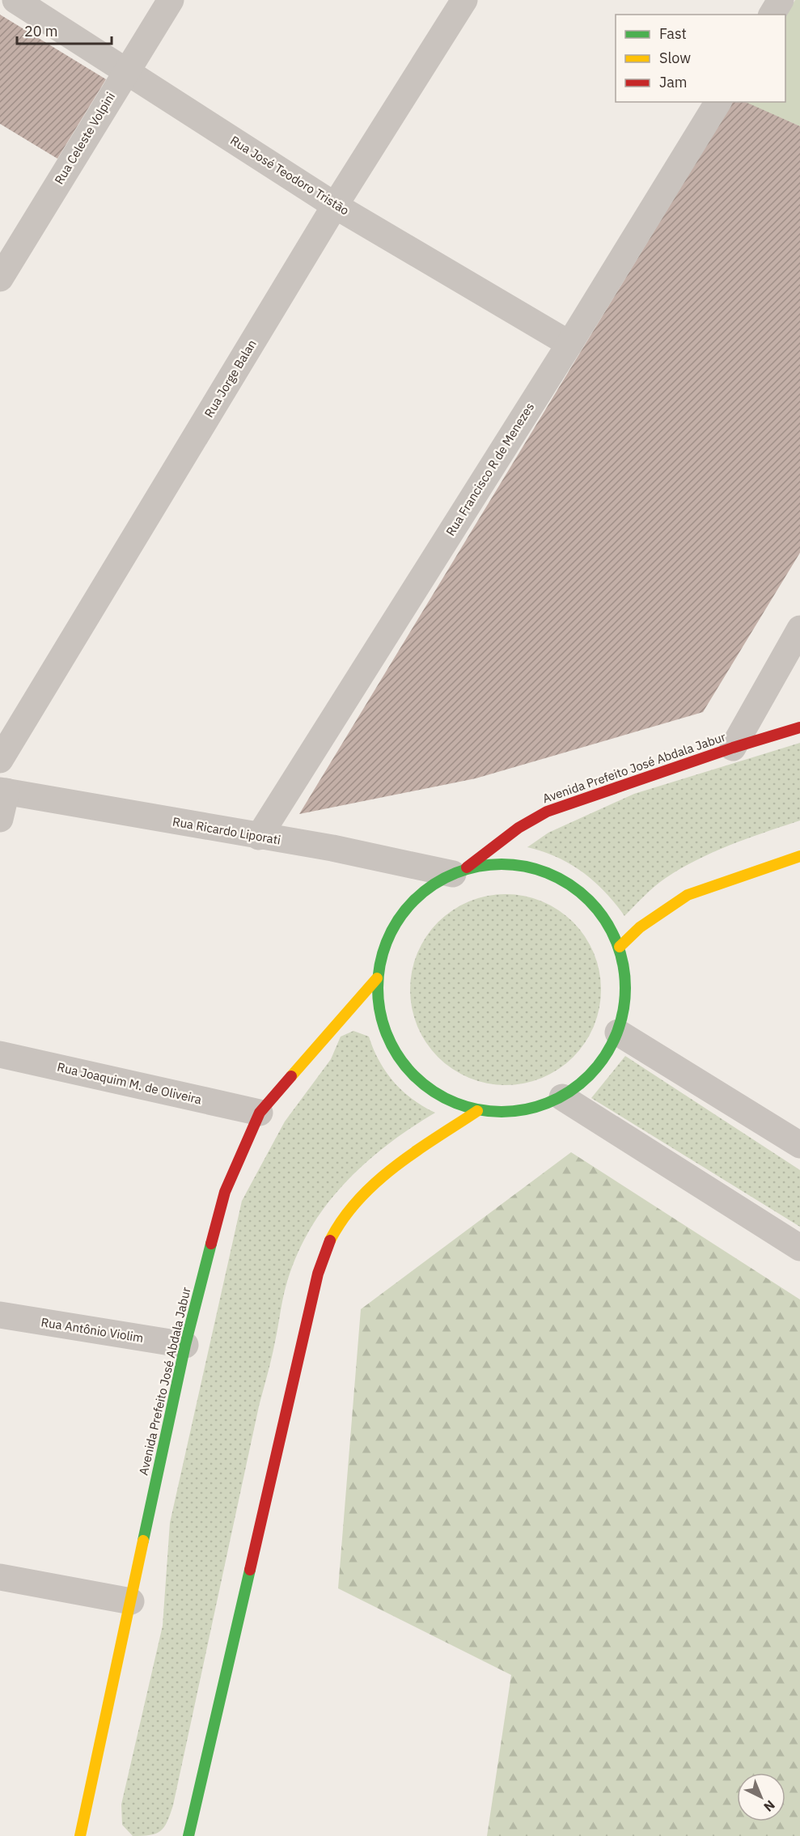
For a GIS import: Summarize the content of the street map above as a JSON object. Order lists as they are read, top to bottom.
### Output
{
  "streets": {
    "street": [
      "Rua Celeste Volpini",
      "Rua José Teodoro Tristão",
      "Rua Jorge Balan",
      "Rua Francisco R de Menezes",
      "Avenida Prefeito José Abdala Jabur",
      "Rua Ricardo Liporati",
      "Rua Joaquim M. de Oliveira",
      "Rua Antônio Violim"
    ]
  },
  "crossings": [
    ["Rua Celeste Volpini", "Rua José Teodoro Tristão"],
    ["Rua José Teodoro Tristão", "Rua Jorge Balan"],
    ["Rua José Teodoro Tristão", "Rua Francisco R de Menezes"],
    ["Rua Francisco R de Menezes", "Rua Ricardo Liporati"],
    ["Avenida Prefeito José Abdala Jabur", "Rua Ricardo Liporati"],
    ["Avenida Prefeito José Abdala Jabur", "Rua Joaquim M. de Oliveira"],
    ["Avenida Prefeito José Abdala Jabur", "Rua Antônio Violim"]
  ],
  "legend": ["Fast", "Slow", "Jam"],
  "scale_bar": "20 m",
  "north": "bottom right"
}
